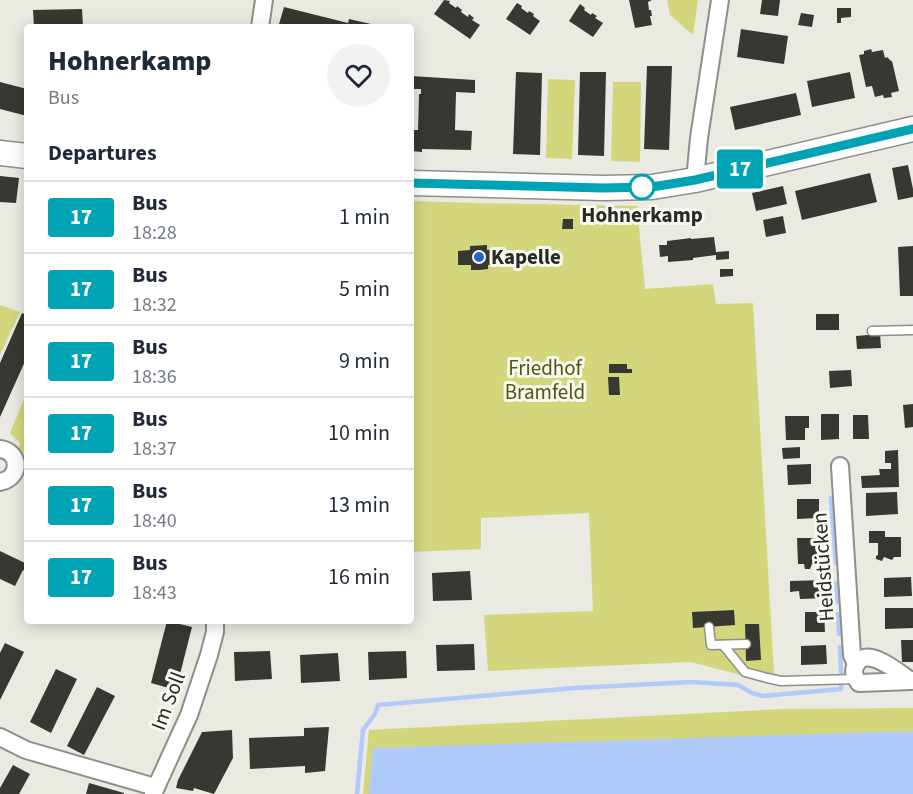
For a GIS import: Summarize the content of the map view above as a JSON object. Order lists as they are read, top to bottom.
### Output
{
  "streets": {
    "street": ["Heidstücken", "Im Soll"]
  },
  "parks": ["Friedhof Bramfeld"],
  "places": ["Hohnerkamp", "Kapelle"],
  "lines": ["bus line 17"],
  "page": {
    "on_map": "17",
    "heading": [
      ["Hohnerkamp", "Bus"],
      "Departures"
    ],
    "list": [
      {
        "mark": "17",
        "name": "Bus",
        "note": "18:28",
        "value": "1 min"
      },
      {
        "mark": "17",
        "name": "Bus",
        "note": "18:32",
        "value": "5 min"
      },
      {
        "mark": "17",
        "name": "Bus",
        "note": "18:36",
        "value": "9 min"
      },
      {
        "mark": "17",
        "name": "Bus",
        "note": "18:37",
        "value": "10 min"
      },
      {
        "mark": "17",
        "name": "Bus",
        "note": "18:40",
        "value": "13 min"
      },
      {
        "mark": "17",
        "name": "Bus",
        "note": "18:43",
        "value": "16 min"
      }
    ]
  }
}
